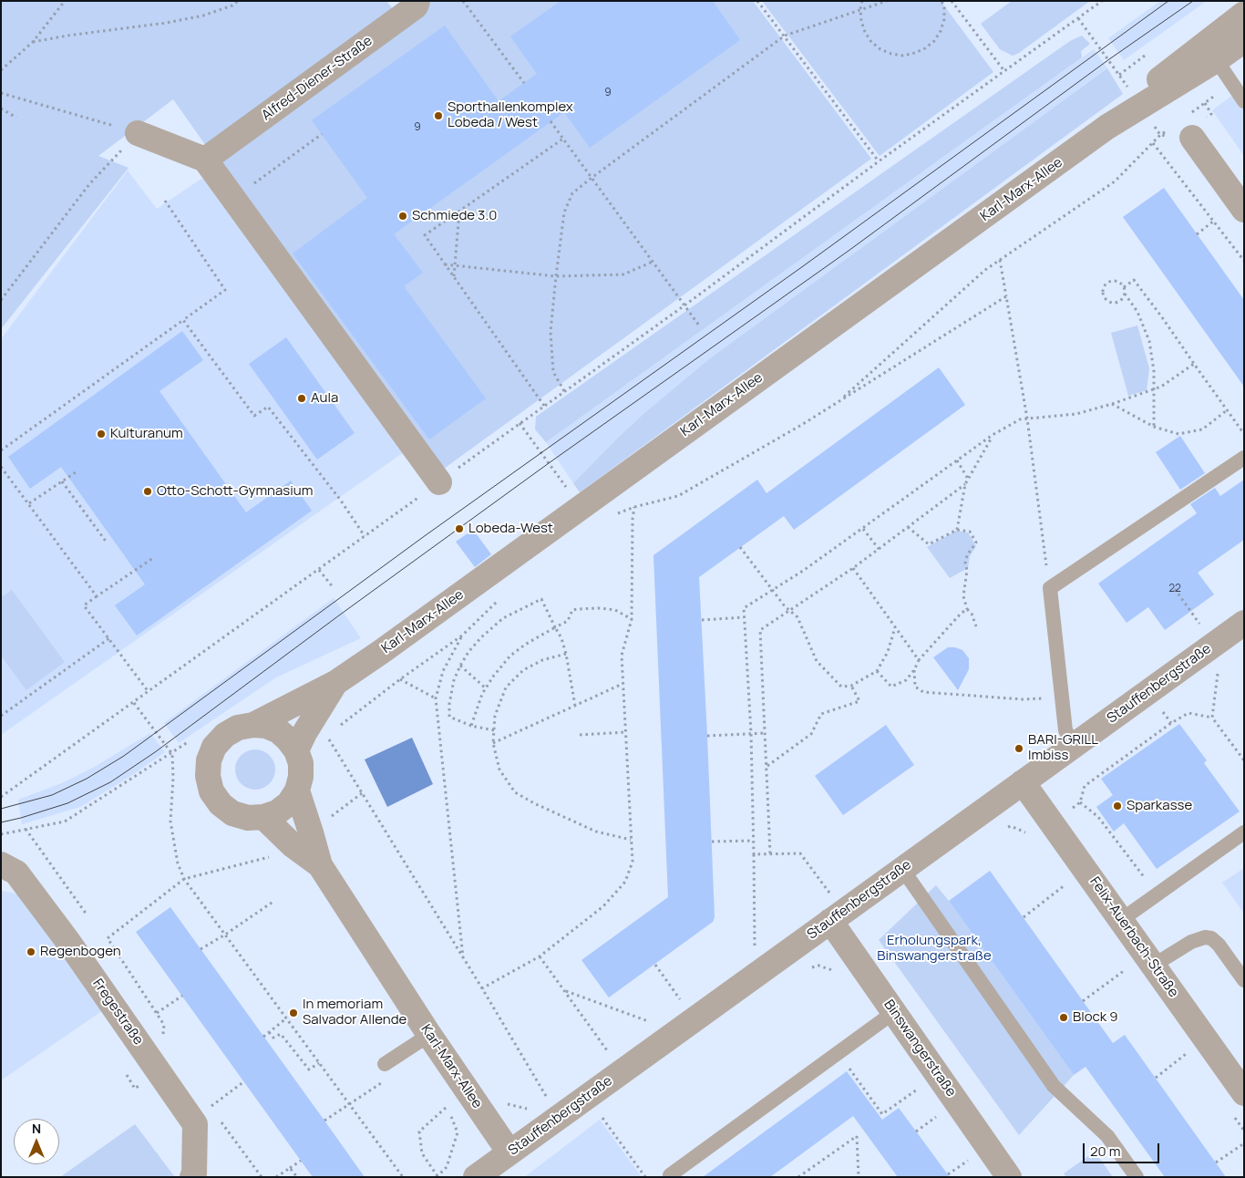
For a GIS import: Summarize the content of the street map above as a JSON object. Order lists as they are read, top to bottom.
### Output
{
  "streets": {
    "street": [
      "Alfred-Diener-Straße",
      "Karl-Marx-Allee",
      "Stauffenbergstraße",
      "Felix-Auerbach-Straße",
      "Fregestraße",
      "Binswangerstraße"
    ]
  },
  "crossings": [
    ["Karl-Marx-Allee", "Stauffenbergstraße"],
    ["Stauffenbergstraße", "Felix-Auerbach-Straße"],
    ["Stauffenbergstraße", "Binswangerstraße"]
  ],
  "parks": ["Erholungspark, Binswangerstraße"],
  "places": [
    "Sporthallenkomplex Lobeda / West",
    "Schmiede 3.0",
    "Aula",
    "Kulturanum",
    "Otto-Schott-Gymnasium",
    "Lobeda-West",
    "BARI-GRILL Imbiss",
    "Sparkasse",
    "Regenbogen",
    "In memoriam Salvador Allende",
    "Block 9"
  ],
  "house_numbers": ["9", "9", "22"],
  "scale_bar": "20 m",
  "north": "top"
}
